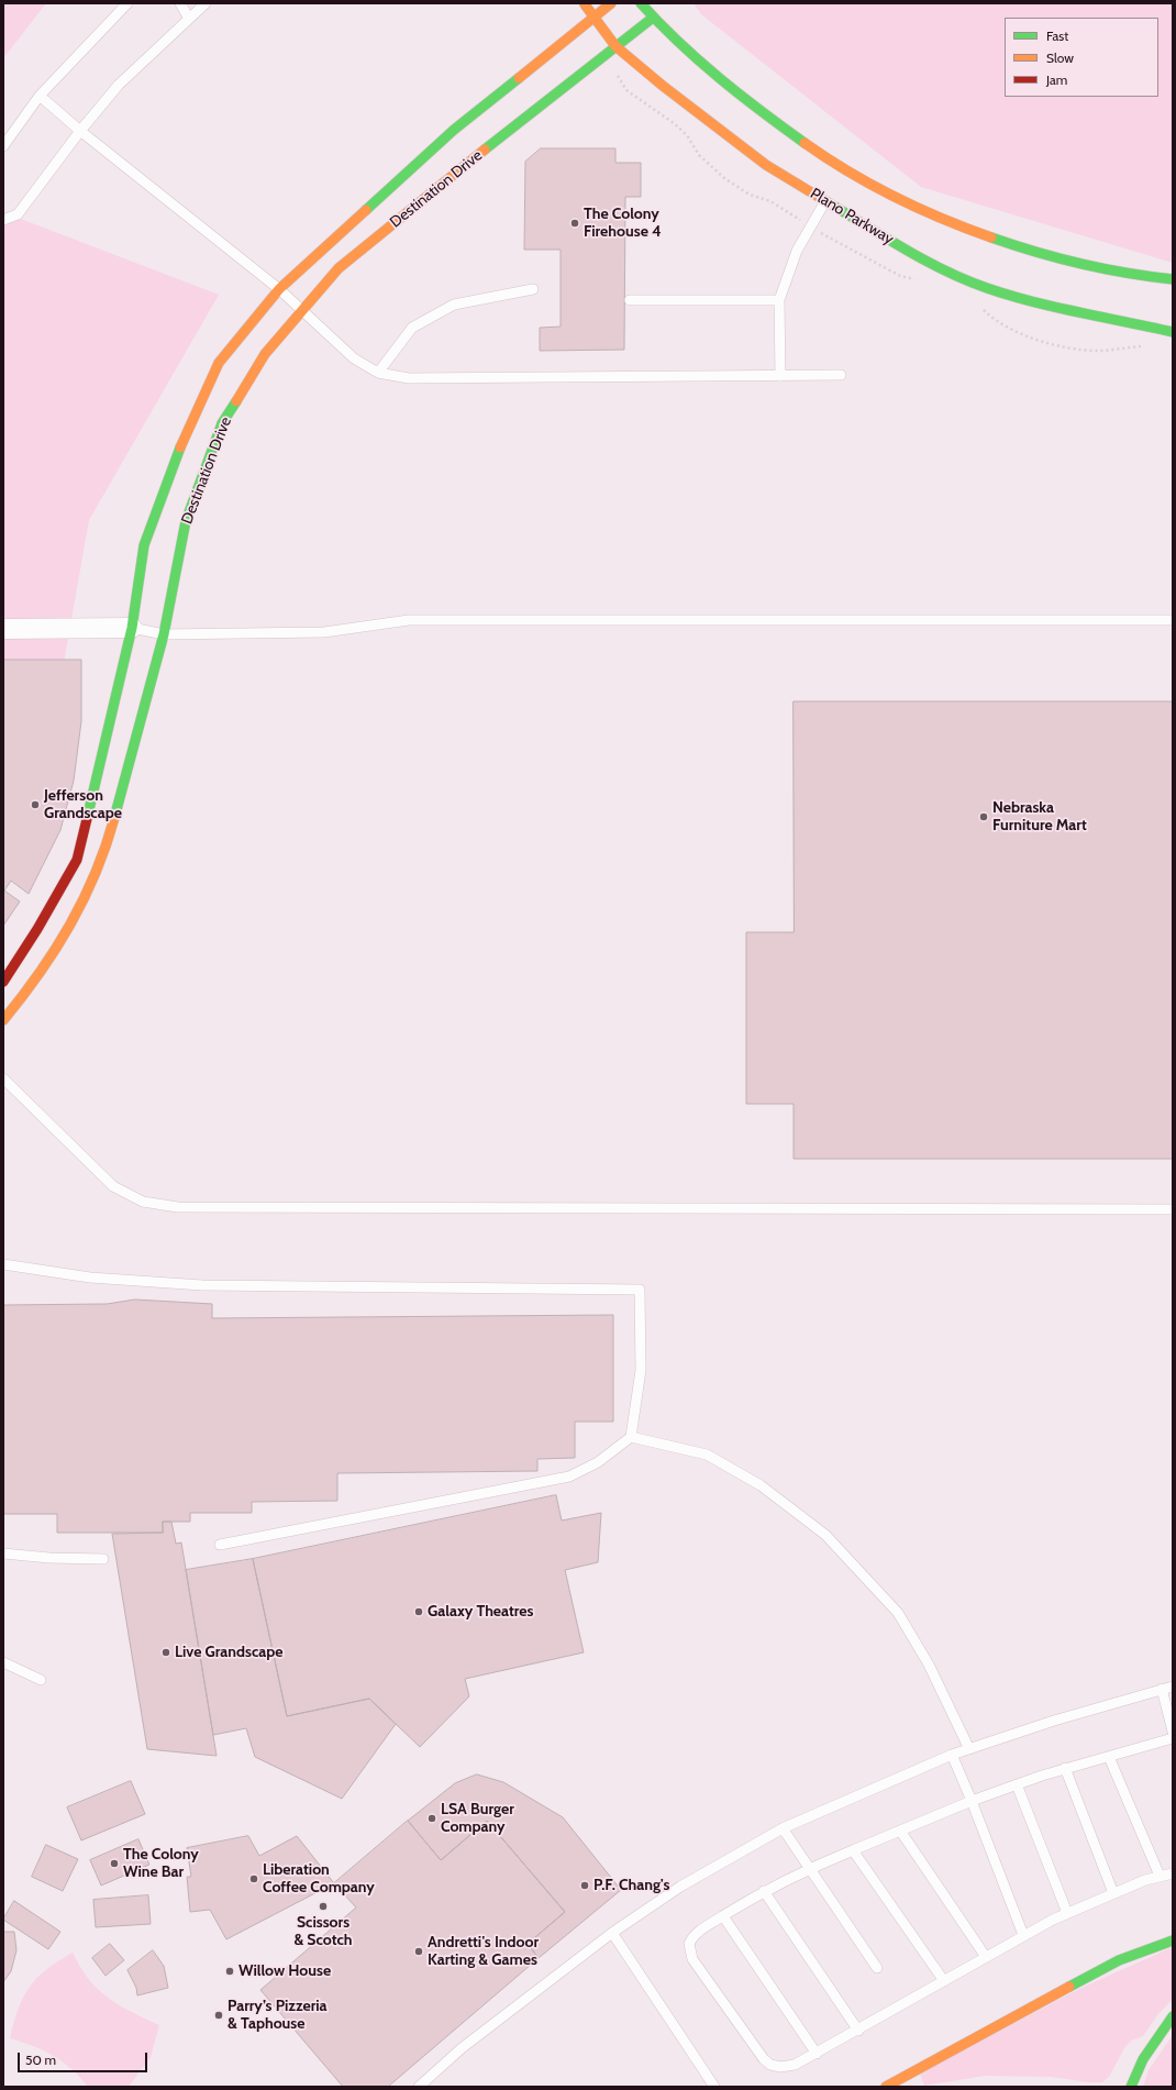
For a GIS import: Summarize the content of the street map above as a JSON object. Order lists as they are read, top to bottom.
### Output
{
  "streets": {
    "street": ["Destination Drive", "Plano Parkway"]
  },
  "crossings": [
    ["Destination Drive", "Plano Parkway"]
  ],
  "places": [
    "The Colony Firehouse 4",
    "Jefferson Grandscape",
    "Nebraska Furniture Mart",
    "Galaxy Theatres",
    "Live Grandscape",
    "LSA Burger Company",
    "The Colony Wine Bar",
    "Liberation Coffee Company",
    "P.F. Chang's",
    "Scissors & Scotch",
    "Andretti's Indoor Karting & Games",
    "Willow House",
    "Parry’s Pizzeria & Taphouse"
  ],
  "legend": ["Fast", "Slow", "Jam"],
  "scale_bar": "50 m"
}
